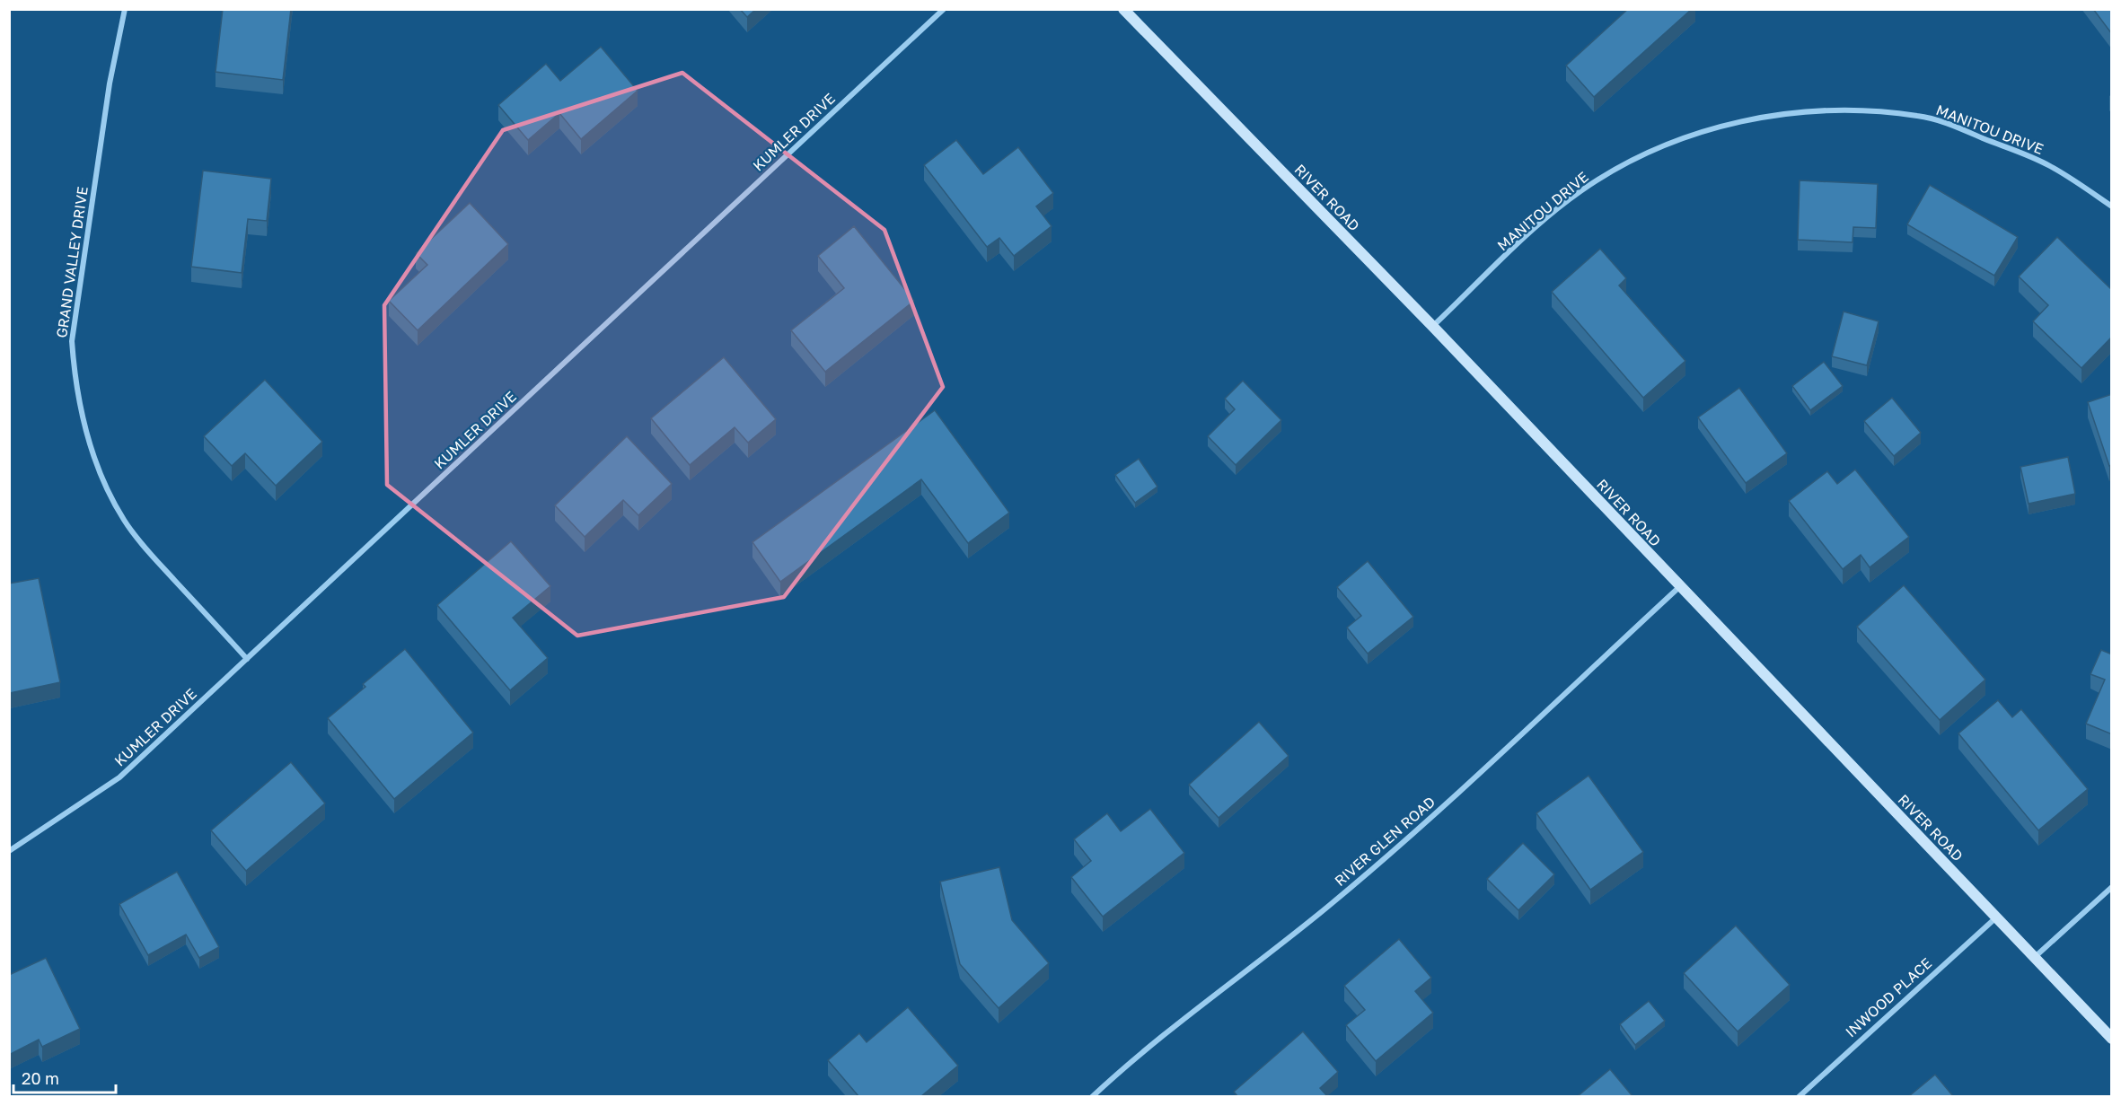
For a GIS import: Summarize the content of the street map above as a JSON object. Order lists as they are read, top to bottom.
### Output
{
  "streets": {
    "street": [
      "MANITOU DRIVE",
      "KUMLER DRIVE",
      "RIVER ROAD",
      "GRAND VALLEY DRIVE",
      "RIVER GLEN ROAD",
      "INWOOD PLACE"
    ]
  },
  "crossings": [
    ["MANITOU DRIVE", "RIVER ROAD"],
    ["KUMLER DRIVE", "GRAND VALLEY DRIVE"],
    ["RIVER ROAD", "RIVER GLEN ROAD"],
    ["RIVER ROAD", "INWOOD PLACE"]
  ],
  "scale_bar": "20 m"
}
